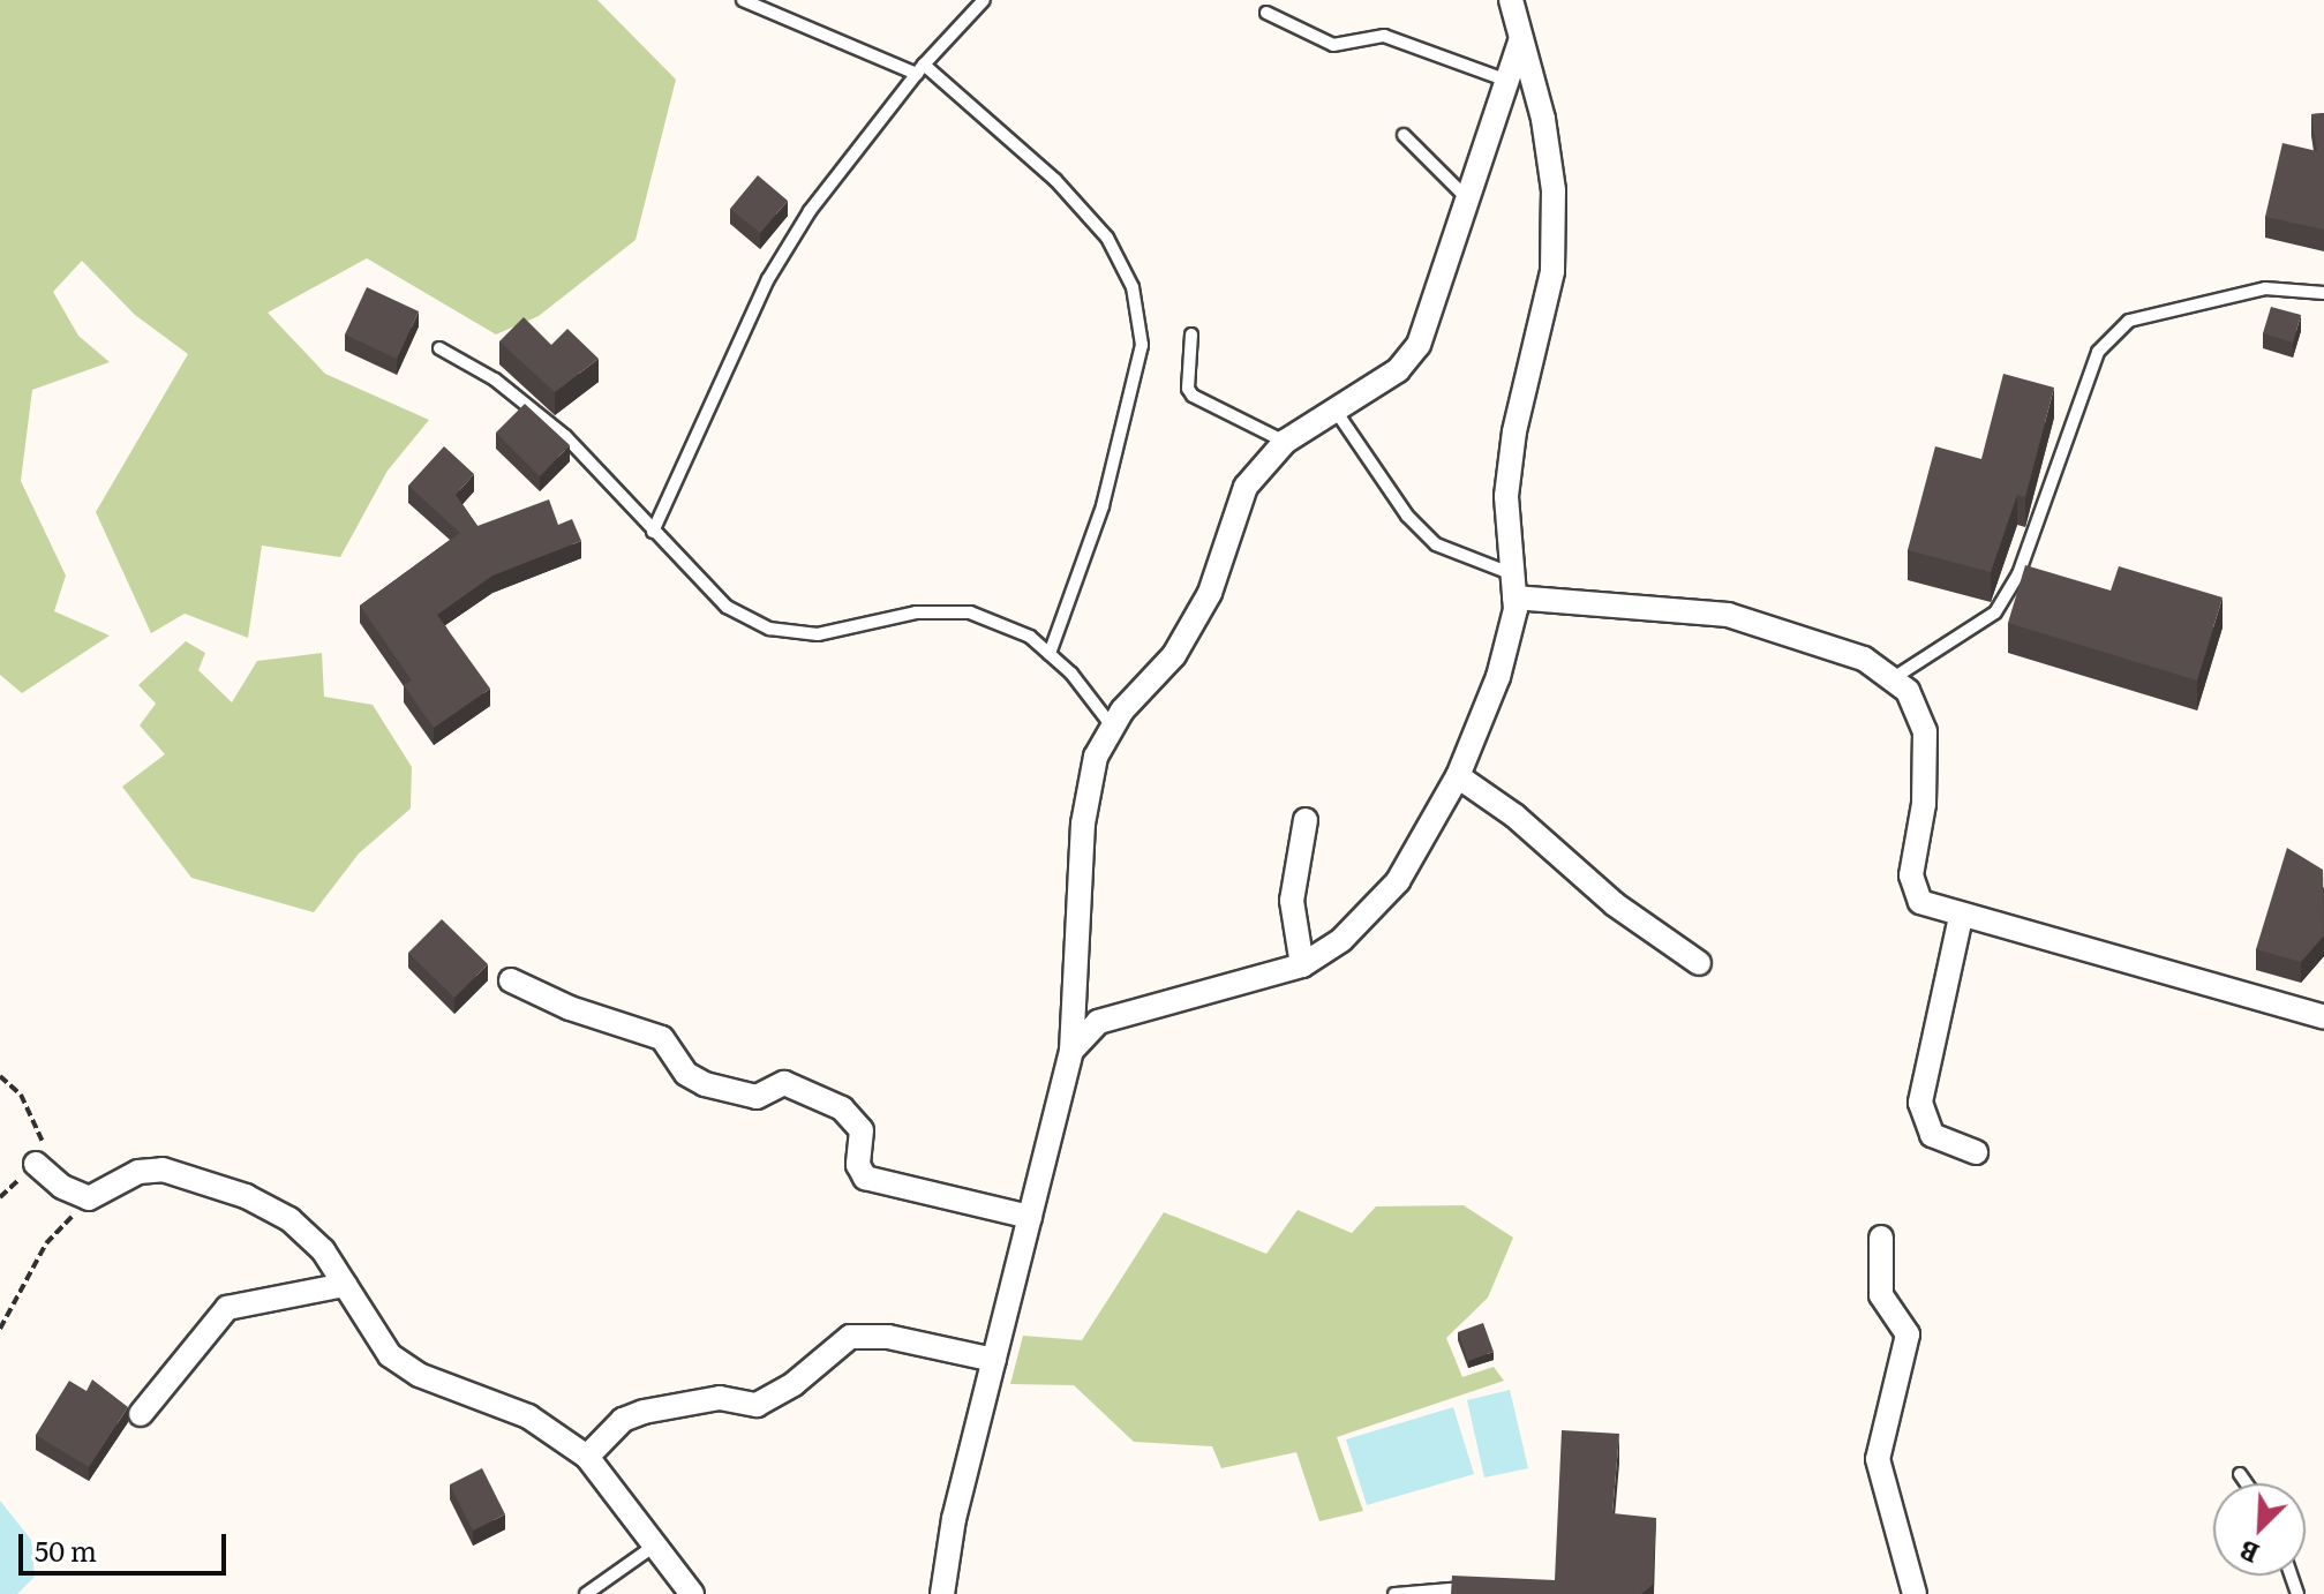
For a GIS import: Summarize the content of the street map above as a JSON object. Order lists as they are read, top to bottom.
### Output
{
  "scale_bar": "50 m",
  "north": "bottom left"
}
